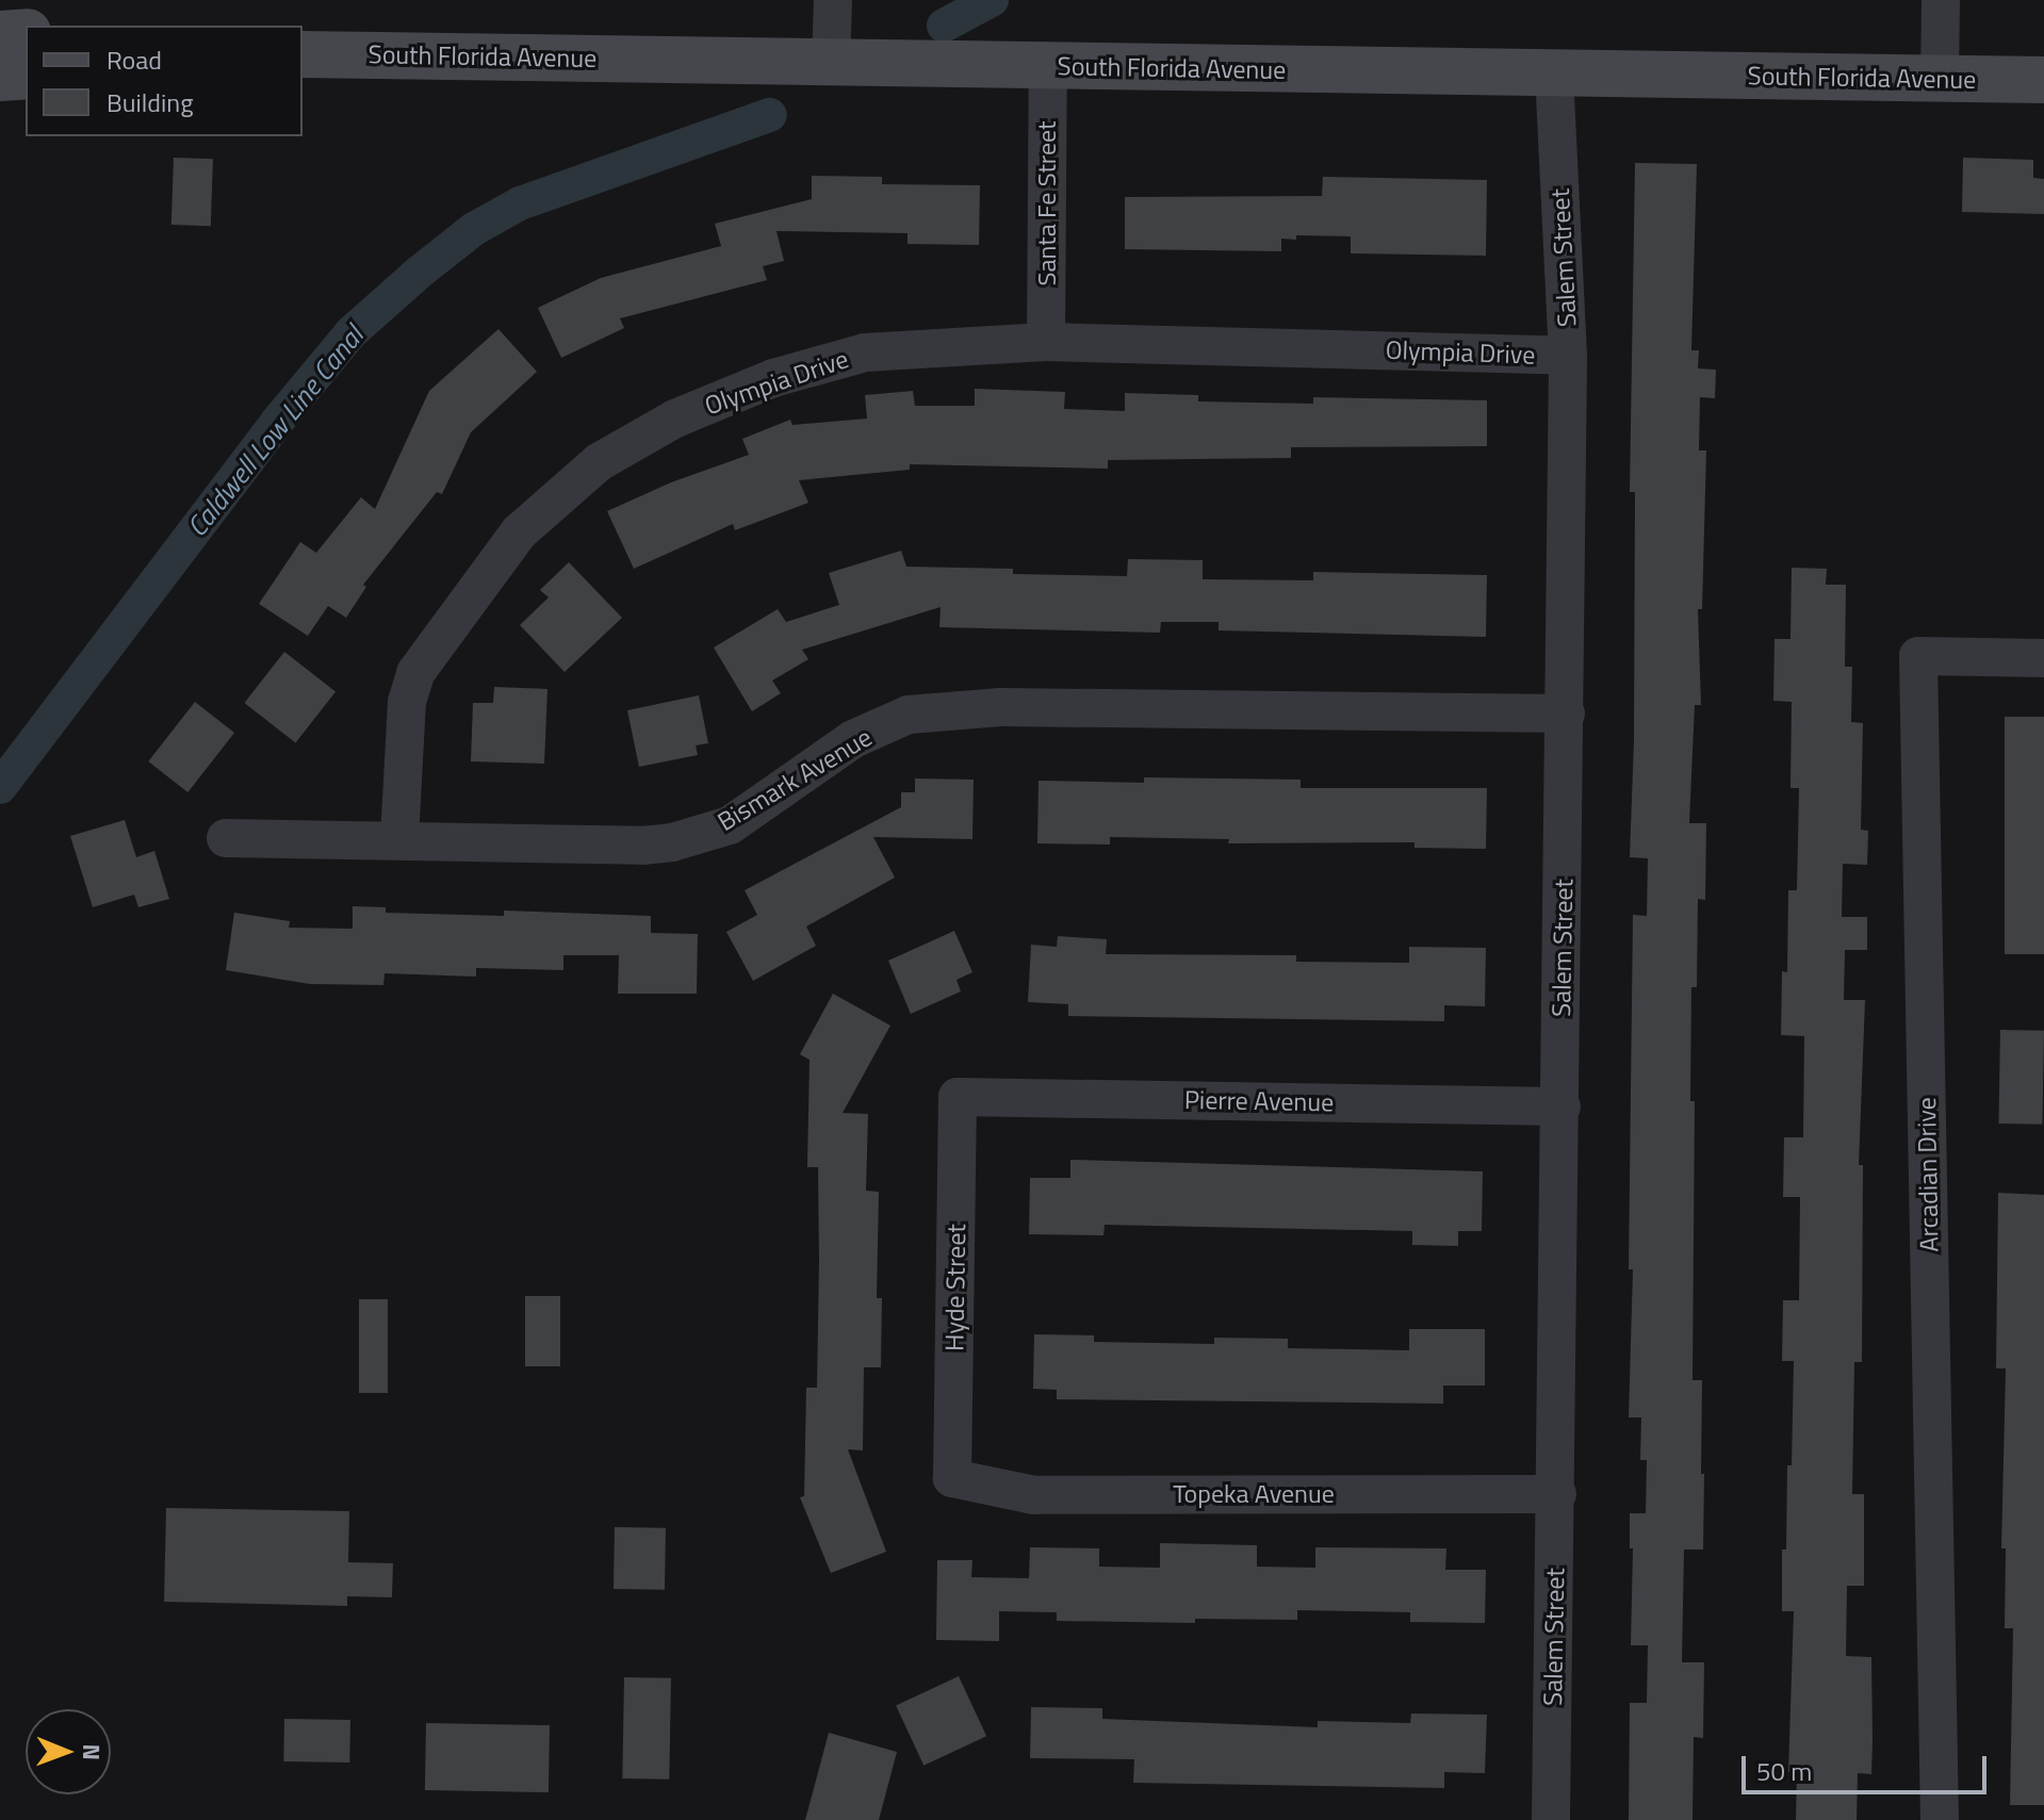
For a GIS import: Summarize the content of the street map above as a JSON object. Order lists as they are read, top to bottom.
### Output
{
  "streets": {
    "street": [
      "South Florida Avenue",
      "Santa Fe Street",
      "Salem Street",
      "Olympia Drive",
      "Bismark Avenue",
      "Pierre Avenue",
      "Arcadian Drive",
      "Hyde Street",
      "Topeka Avenue"
    ]
  },
  "crossings": [
    ["South Florida Avenue", "Santa Fe Street"],
    ["South Florida Avenue", "Salem Street"],
    ["Santa Fe Street", "Olympia Drive"],
    ["Salem Street", "Olympia Drive"],
    ["Salem Street", "Bismark Avenue"],
    ["Salem Street", "Pierre Avenue"],
    ["Salem Street", "Topeka Avenue"],
    ["Olympia Drive", "Bismark Avenue"],
    ["Pierre Avenue", "Hyde Street"],
    ["Hyde Street", "Topeka Avenue"]
  ],
  "water": ["Caldwell Low Line Canal"],
  "legend": ["Road", "Building"],
  "scale_bar": "50 m",
  "north": "right"
}
